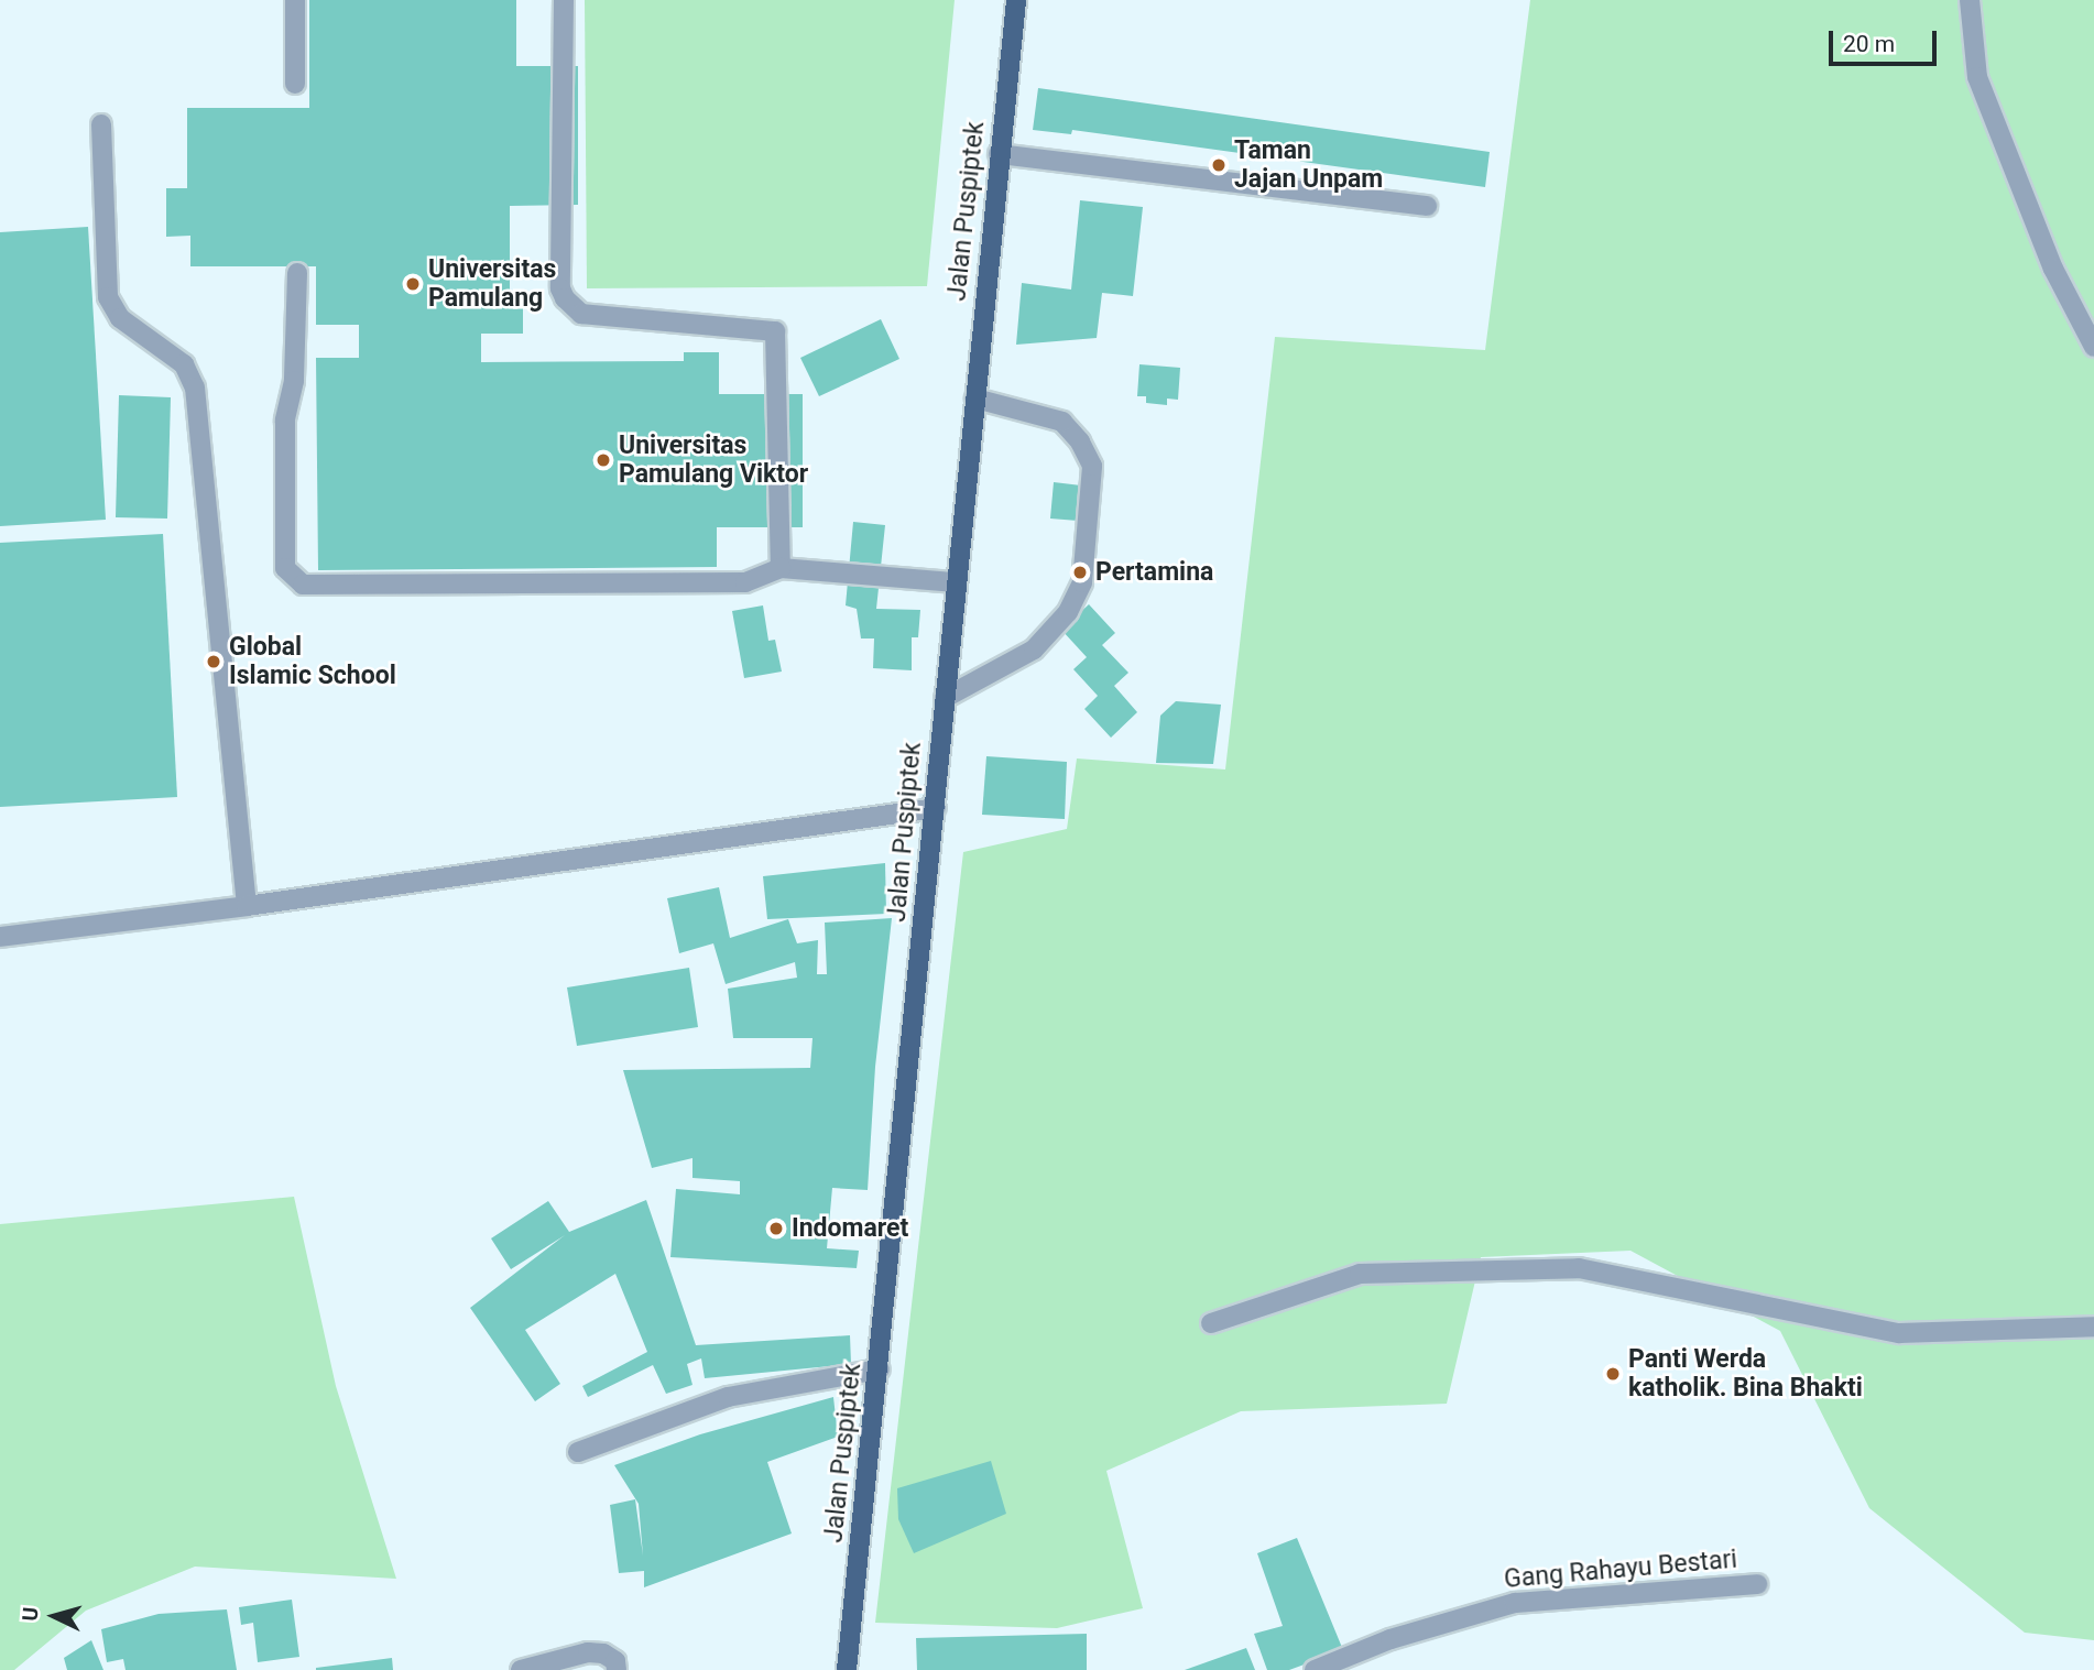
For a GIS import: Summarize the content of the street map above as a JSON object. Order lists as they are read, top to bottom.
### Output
{
  "streets": {
    "main road": ["Jalan Puspiptek"],
    "street": ["Gang Rahayu Bestari"]
  },
  "places": [
    "Taman Jajan Unpam",
    "Universitas Pamulang",
    "Universitas Pamulang Viktor",
    "Pertamina",
    "Global Islamic School",
    "Indomaret",
    "Panti Werda katholik. Bina Bhakti"
  ],
  "scale_bar": "20 m",
  "north": "left"
}
